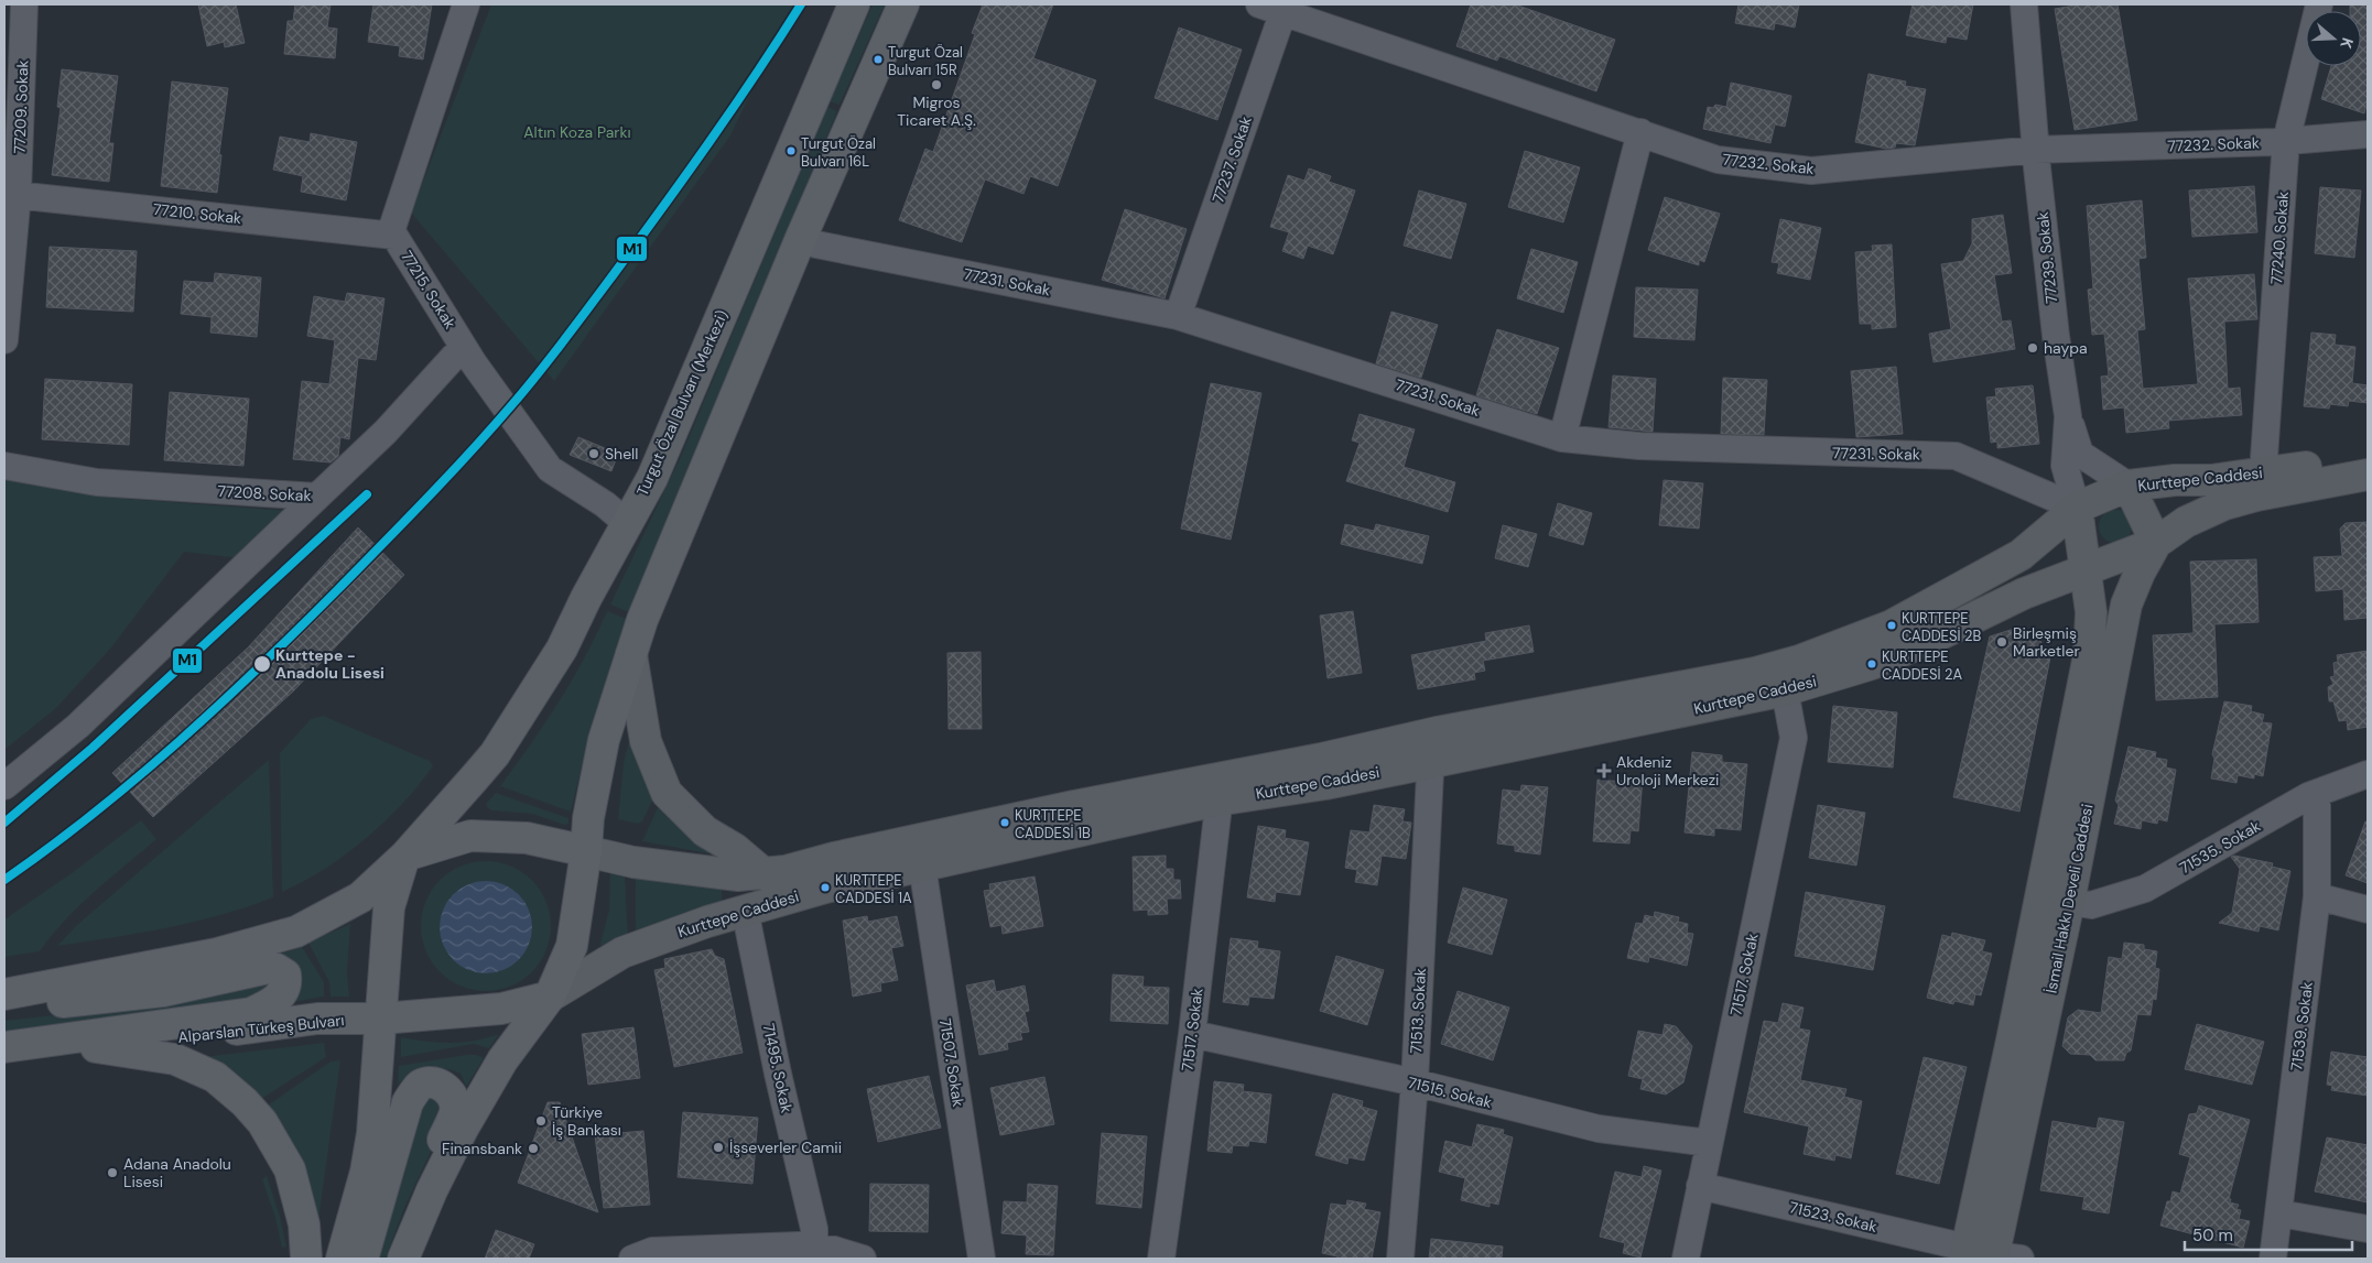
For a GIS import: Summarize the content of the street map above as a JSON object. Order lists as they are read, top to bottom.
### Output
{
  "streets": {
    "main road": [
      "Turgut Özal Bulvarı (Merkezi)",
      "Kurttepe Caddesi",
      "İsmail Hakkı Develi Caddesi",
      "Alparslan Türkeş Bulvarı"
    ],
    "street": [
      "77209. Sokak",
      "77232. Sokak",
      "77237. Sokak",
      "77210. Sokak",
      "77240. Sokak",
      "77239. Sokak",
      "77231. Sokak",
      "77215. Sokak",
      "77208. Sokak",
      "71535. Sokak",
      "71517. Sokak",
      "71513. Sokak",
      "71539. Sokak",
      "71507. Sokak",
      "71495. Sokak",
      "71515. Sokak",
      "71523. Sokak"
    ]
  },
  "crossings": [
    ["77209. Sokak", "77210. Sokak"],
    ["77232. Sokak", "77237. Sokak"],
    ["77232. Sokak", "77240. Sokak"],
    ["77232. Sokak", "77239. Sokak"],
    ["77237. Sokak", "77231. Sokak"],
    ["77210. Sokak", "77215. Sokak"],
    ["77240. Sokak", "Kurttepe Caddesi"],
    ["77239. Sokak", "77231. Sokak"],
    ["77239. Sokak", "Kurttepe Caddesi"],
    ["77239. Sokak", "İsmail Hakkı Develi Caddesi"],
    ["77231. Sokak", "Kurttepe Caddesi"],
    ["77231. Sokak", "İsmail Hakkı Develi Caddesi"],
    ["77215. Sokak", "Turgut Özal Bulvarı (Merkezi)"],
    ["77215. Sokak", "77208. Sokak"],
    ["Kurttepe Caddesi", "İsmail Hakkı Develi Caddesi"],
    ["Kurttepe Caddesi", "71517. Sokak"],
    ["Kurttepe Caddesi", "71513. Sokak"],
    ["Kurttepe Caddesi", "Alparslan Türkeş Bulvarı"],
    ["Kurttepe Caddesi", "71507. Sokak"],
    ["Kurttepe Caddesi", "71495. Sokak"],
    ["71535. Sokak", "İsmail Hakkı Develi Caddesi"],
    ["71535. Sokak", "71539. Sokak"],
    ["İsmail Hakkı Develi Caddesi", "71523. Sokak"],
    ["71517. Sokak", "71515. Sokak"],
    ["71517. Sokak", "71523. Sokak"],
    ["71513. Sokak", "71515. Sokak"]
  ],
  "parks": ["Altın Koza Parkı"],
  "places": {
    "other": [
      "Turgut Özal Bulvarı 15R",
      "Migros Ticaret A.Ş.",
      "Turgut Özal Bulvarı 16L",
      "haypa",
      "Shell",
      "KURTTEPE CADDESİ 2B",
      "Birleşmiş Marketler",
      "Kurttepe - Anadolu Lisesi",
      "KURTTEPE CADDESİ 2A",
      "KURTTEPE CADDESİ 1B",
      "KURTTEPE CADDESİ 1A",
      "Türkiye İş Bankası",
      "İşseverler Camii",
      "Finansbank",
      "Adana Anadolu Lisesi"
    ],
    "health": ["Akdeniz Uroloji Merkezi"]
  },
  "lines": ["transit line M1"],
  "scale_bar": "50 m",
  "north": "right"
}
